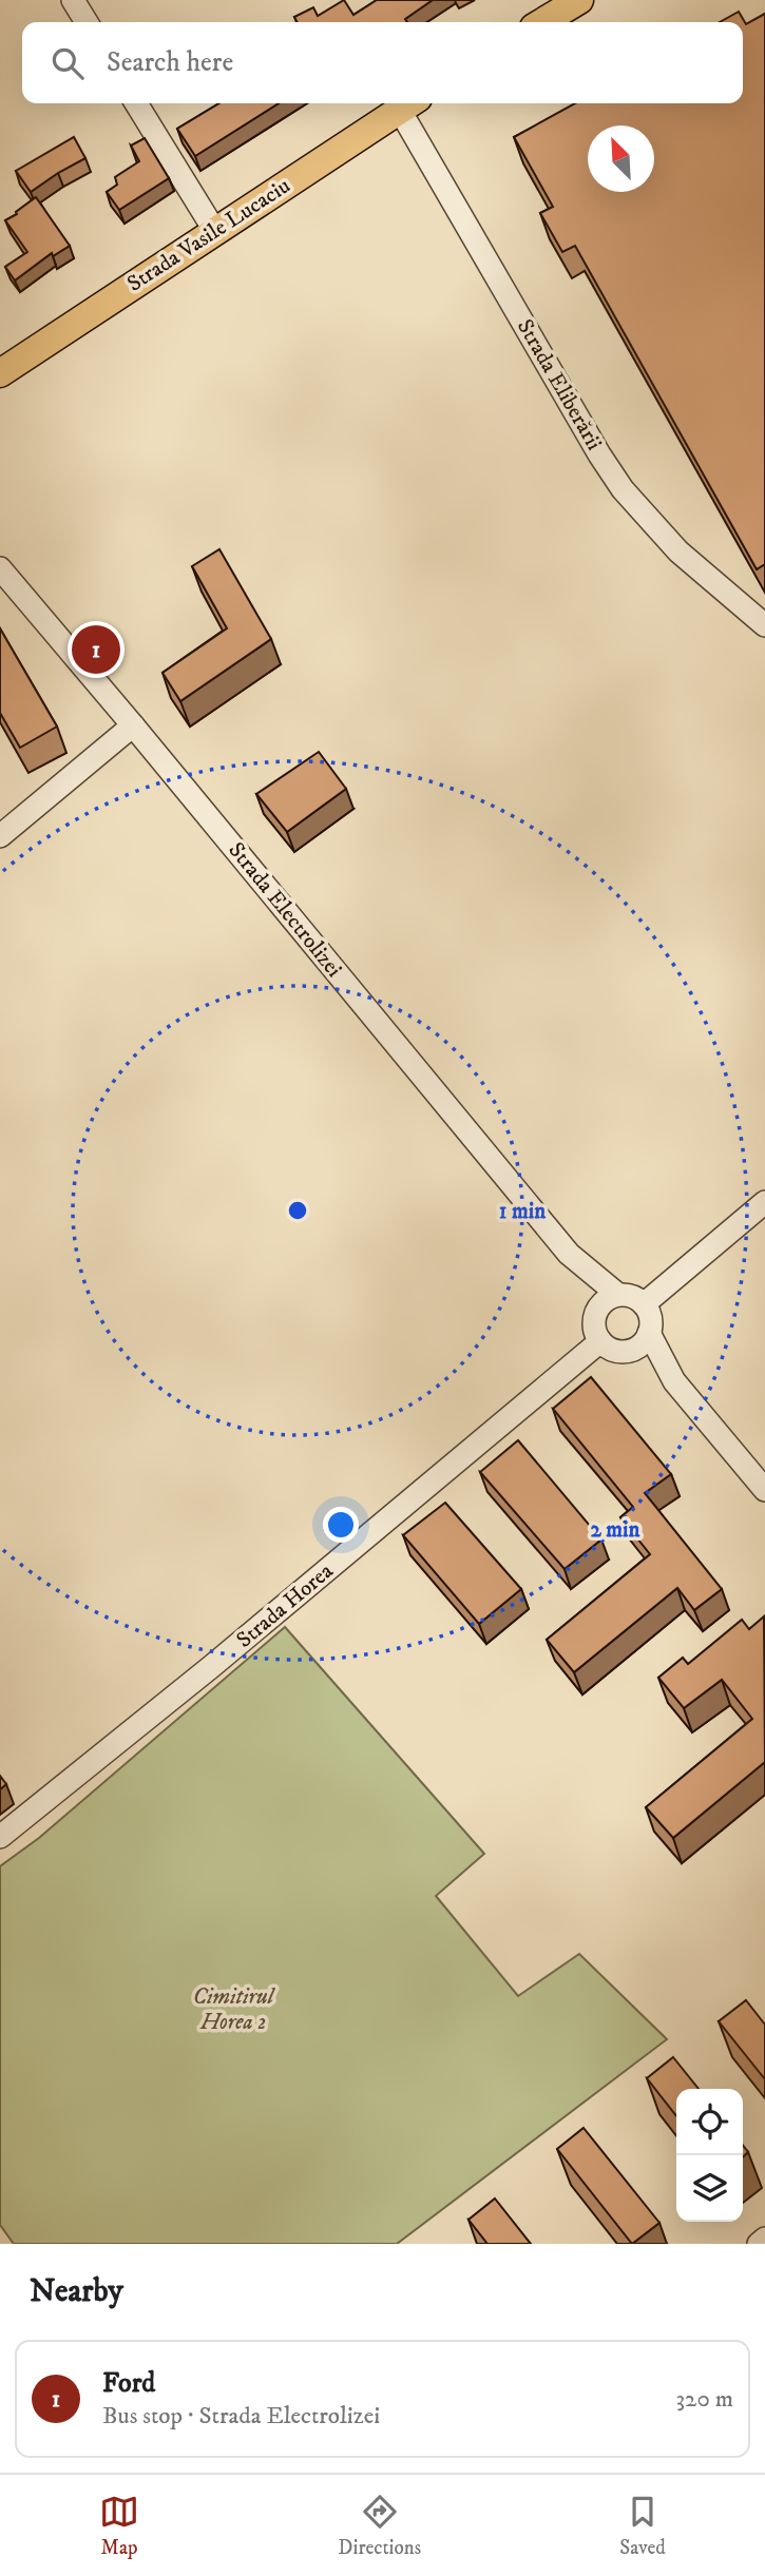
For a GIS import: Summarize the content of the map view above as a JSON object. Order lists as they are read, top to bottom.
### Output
{
  "streets": {
    "main road": ["Strada Vasile Lucaciu"],
    "street": ["Strada Eliberării", "Strada Electrolizei", "Strada Horea"]
  },
  "crossings": [
    ["Strada Vasile Lucaciu", "Strada Eliberării"],
    ["Strada Electrolizei", "Strada Horea"]
  ],
  "parks": ["Cimitirul Horea 2"],
  "north": "top left",
  "page": {
    "search": "Search here",
    "pins": "1",
    "heading": "Nearby",
    "list": [
      {
        "mark": "1",
        "name": "Ford",
        "note": "Bus stop · Strada Electrolizei",
        "value": "320 m"
      }
    ],
    "nav": ["Map", "Directions", "Saved"]
  },
  "rings": ["1 min", "2 min"]
}
